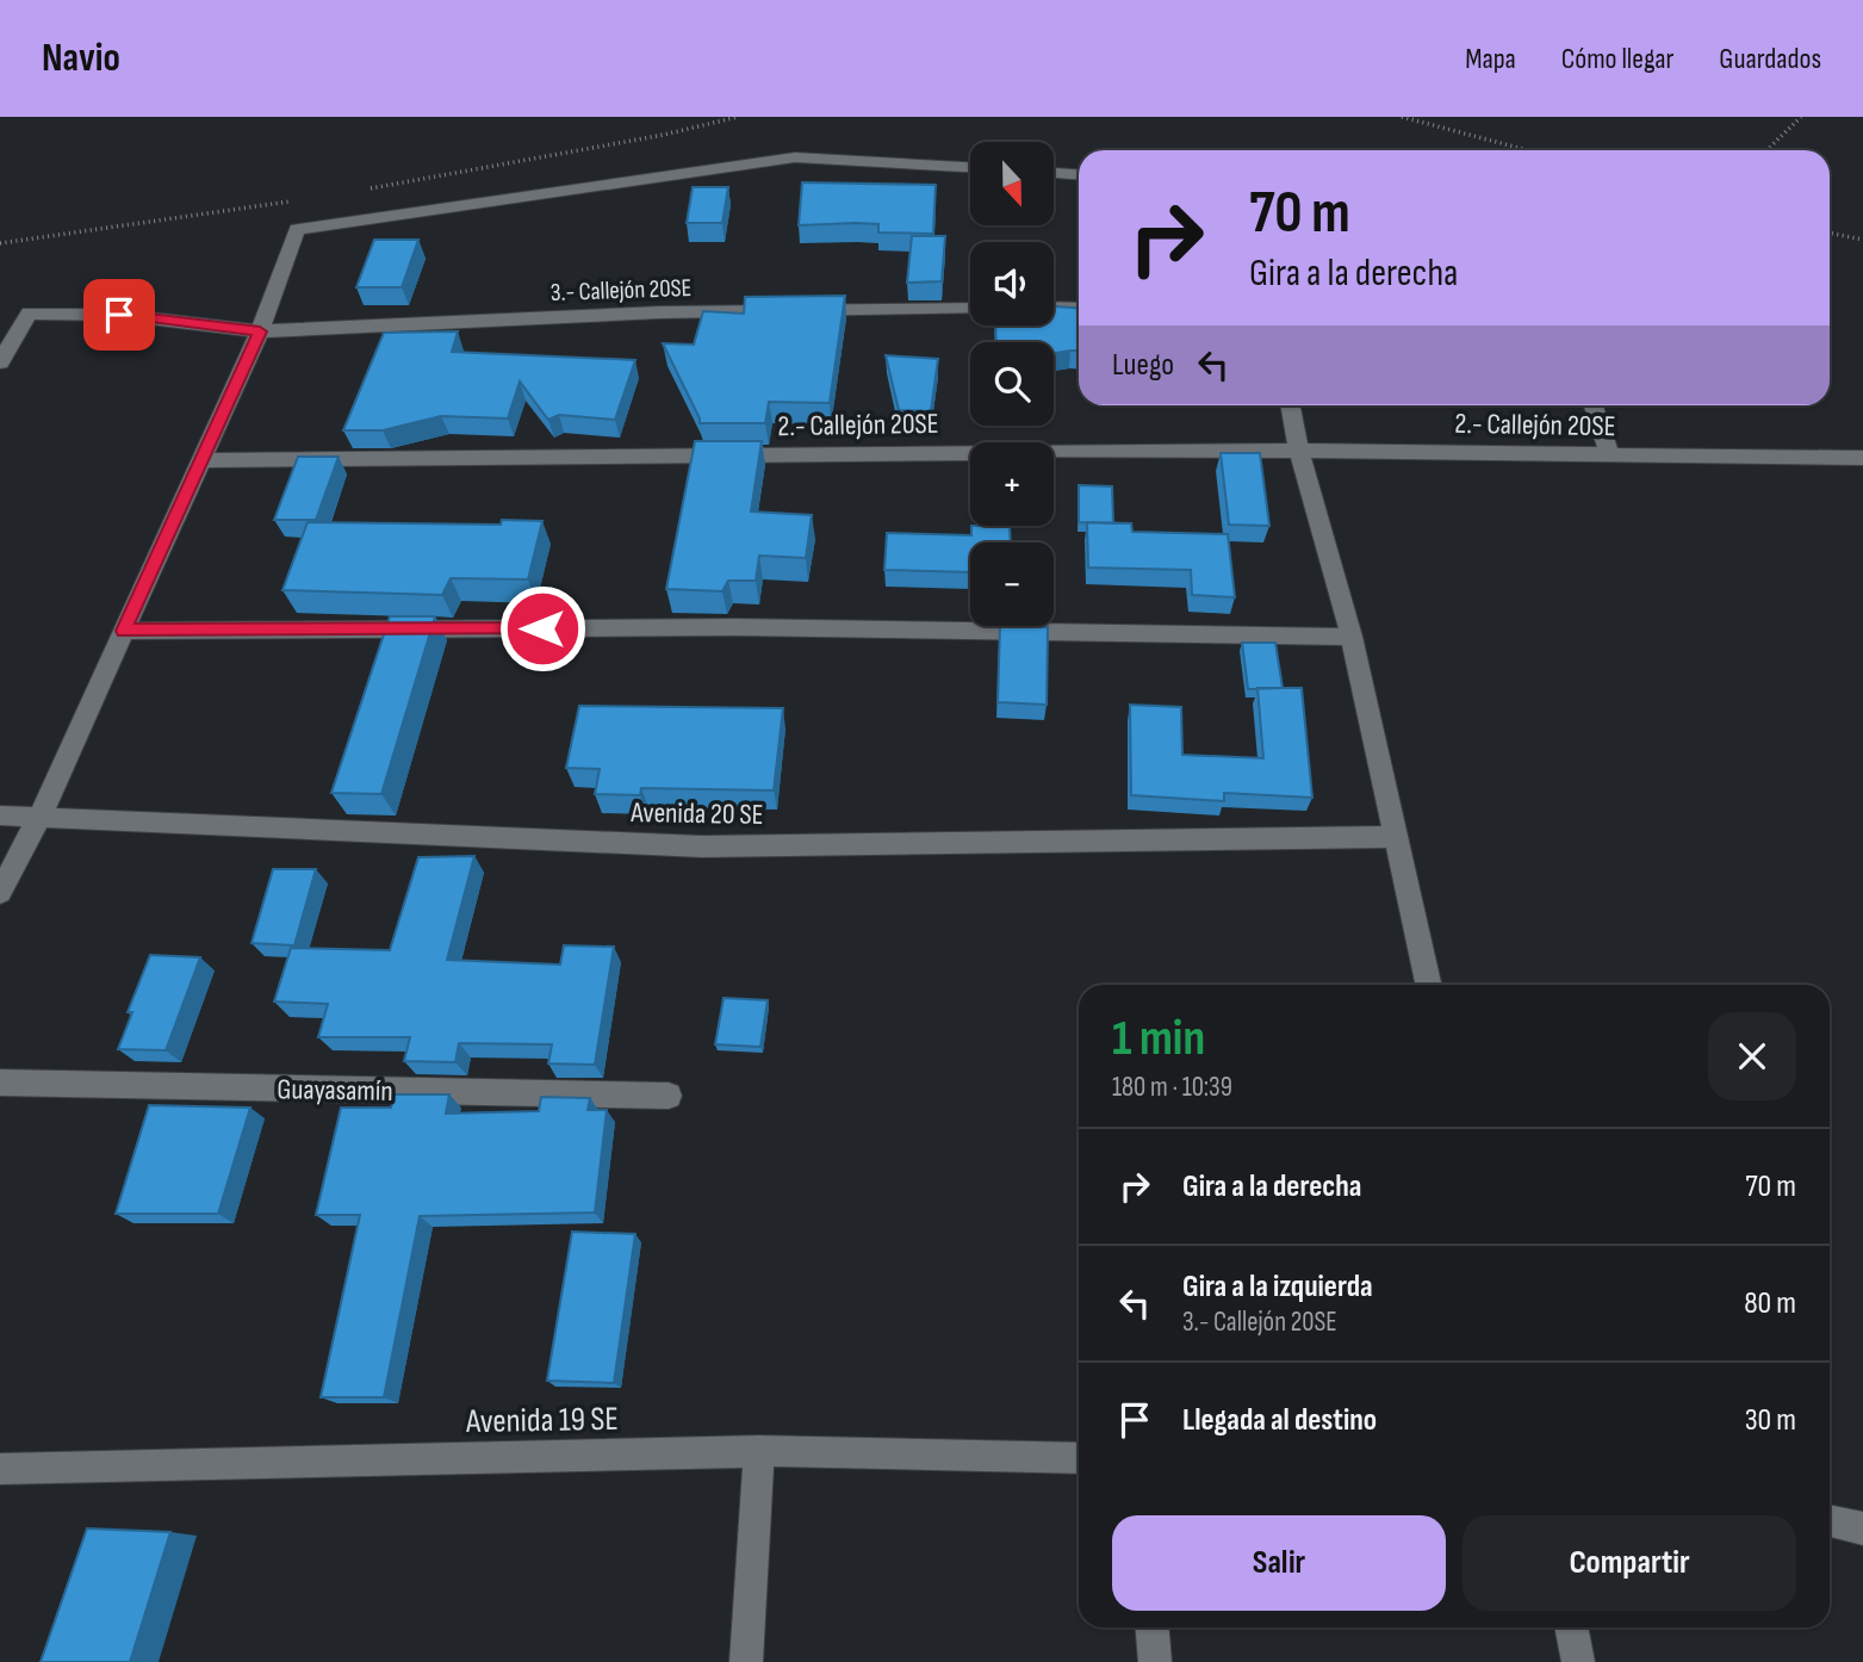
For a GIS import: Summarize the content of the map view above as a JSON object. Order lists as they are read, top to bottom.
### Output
{
  "streets": {
    "street": [
      "3.- Callejón 20SE",
      "2.- Callejón 20SE",
      "Avenida 20 SE",
      "Guayasamín",
      "Avenida 19 SE"
    ]
  },
  "north": "bottom",
  "page": {
    "header": "Navio",
    "nav": ["Mapa", "Cómo llegar", "Guardados"],
    "map_buttons": ["+", "−"],
    "turn": ["70 m", "Gira a la derecha"],
    "then": "Luego",
    "heading": ["1 min", "180 m · 10:39"],
    "list": [
      {
        "name": "Gira a la derecha",
        "value": "70 m"
      },
      {
        "name": "Gira a la izquierda",
        "note": "3.- Callejón 20SE",
        "value": "80 m"
      },
      {
        "name": "Llegada al destino",
        "value": "30 m"
      }
    ],
    "buttons": ["Salir", "Compartir"]
  }
}
